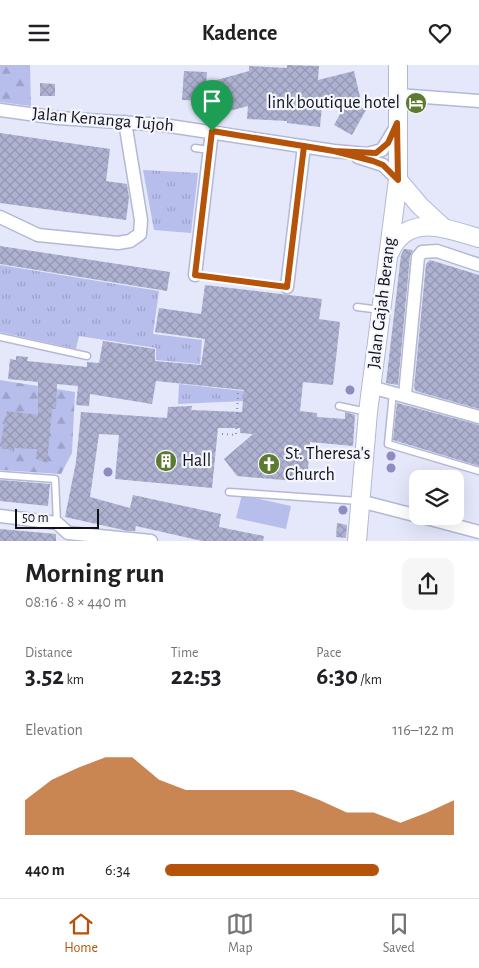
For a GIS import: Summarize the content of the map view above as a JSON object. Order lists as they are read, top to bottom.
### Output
{
  "streets": {
    "street": ["Jalan Kenanga Tujoh", "Jalan Gajah Berang"]
  },
  "crossings": [
    ["Jalan Kenanga Tujoh", "Jalan Gajah Berang"]
  ],
  "places": {
    "hotel": ["link boutique hotel"],
    "building": ["Hall"],
    "church": ["St. Theresa's Church"]
  },
  "scale_bar": "50 m",
  "page": {
    "header": "Kadence",
    "scale": "50 m",
    "heading": ["Morning run", "08:16 · 8 × 440 m"],
    "stats": [
      ["Distance", "3.52 km"],
      ["Time", "22:53"],
      ["Pace", "6:30 /km"]
    ],
    "chart": ["Elevation", "116–122 m"],
    "list": [
      {
        "name": "440 m",
        "note": "6:34"
      }
    ],
    "tabs": ["Home", "Map", "Saved"]
  }
}
